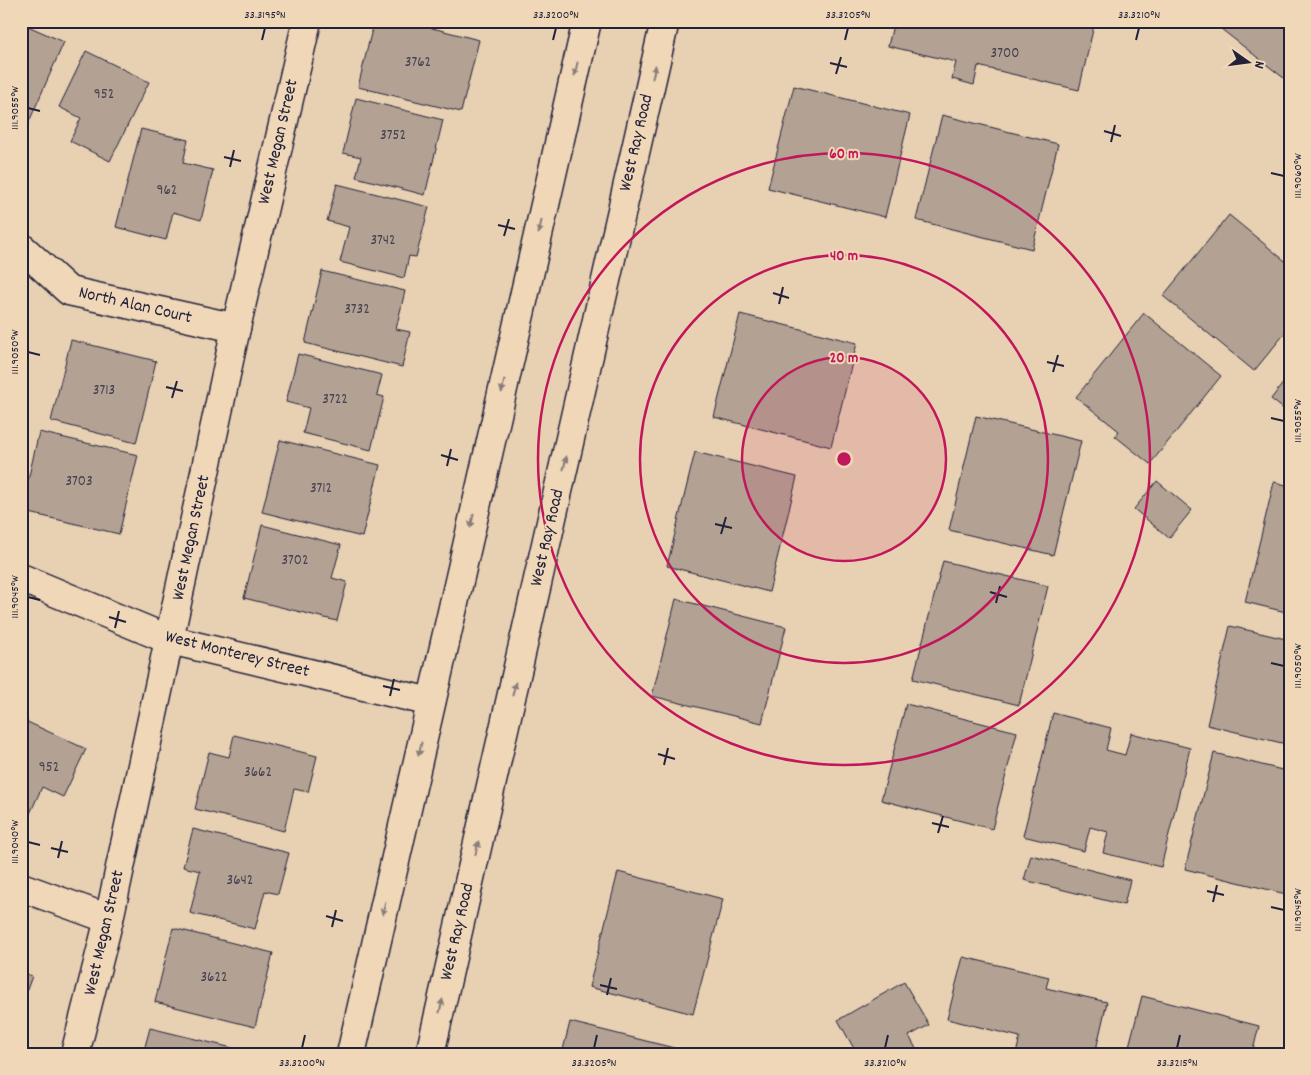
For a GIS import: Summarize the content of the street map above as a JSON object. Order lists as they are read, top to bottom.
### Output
{
  "streets": {
    "main road": [
      "West Megan Street",
      "West Ray Road",
      "North Alan Court",
      "West Monterey Street"
    ]
  },
  "crossings": [
    ["West Megan Street", "North Alan Court"],
    ["West Megan Street", "West Monterey Street"]
  ],
  "house_numbers": [
    "3700",
    "3762",
    "952",
    "3752",
    "962",
    "3742",
    "3732",
    "3713",
    "3722",
    "3703",
    "3712",
    "3702",
    "952",
    "3662",
    "3642",
    "3622"
  ],
  "north": "right",
  "coordinates": [
    "33.3195°N",
    "33.3200°N",
    "33.3205°N",
    "33.3210°N",
    "111.9055°W",
    "111.9060°W",
    "111.9050°W",
    "111.9045°W",
    "111.9040°W",
    "33.3215°N"
  ],
  "rings": ["60 m", "40 m", "20 m"]
}
